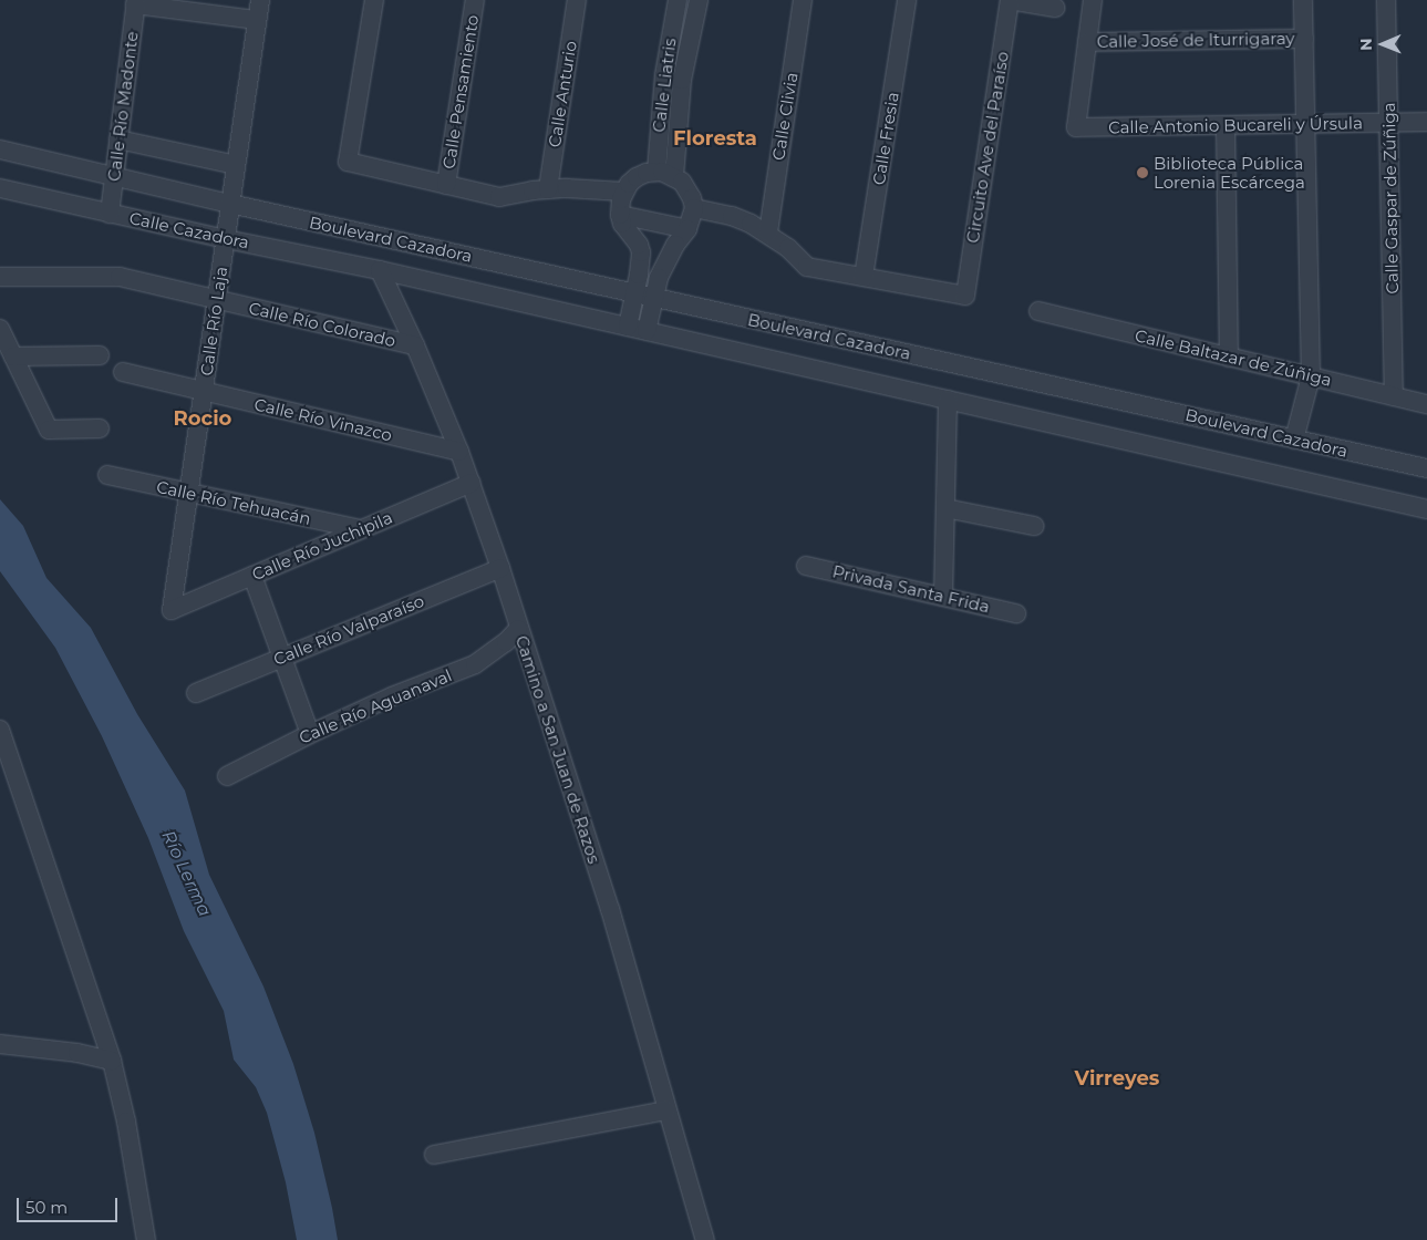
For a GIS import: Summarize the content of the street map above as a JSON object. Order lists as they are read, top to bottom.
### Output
{
  "streets": {
    "street": [
      "Calle José de Iturrigaray",
      "Calle Liatris",
      "Calle Pensamiento",
      "Calle Anturio",
      "Calle Río Madonte",
      "Calle Clivia",
      "Calle Antonio Bucareli y Úrsula",
      "Calle Fresia",
      "Circuito Ave del Paraíso",
      "Calle Gaspar de Zúñiga",
      "Calle Cazadora",
      "Boulevard Cazadora",
      "Calle Río Laja",
      "Calle Río Colorado",
      "Calle Baltazar de Zúñiga",
      "Calle Río Vinazco",
      "Calle Río Tehuacán",
      "Calle Río Juchipila",
      "Privada Santa Frida",
      "Calle Río Valparaíso",
      "Calle Río Aguanaval",
      "Camino a San Juan de Razos"
    ]
  },
  "crossings": [
    ["Calle José de Iturrigaray", "Calle Antonio Bucareli y Úrsula"],
    ["Calle Río Madonte", "Calle Cazadora"],
    ["Calle Antonio Bucareli y Úrsula", "Calle Gaspar de Zúñiga"],
    ["Calle Fresia", "Circuito Ave del Paraíso"],
    ["Calle Gaspar de Zúñiga", "Calle Baltazar de Zúñiga"],
    ["Calle Cazadora", "Boulevard Cazadora"],
    ["Calle Cazadora", "Calle Río Laja"],
    ["Calle Cazadora", "Camino a San Juan de Razos"],
    ["Boulevard Cazadora", "Calle Río Laja"],
    ["Boulevard Cazadora", "Camino a San Juan de Razos"],
    ["Calle Río Laja", "Calle Río Colorado"],
    ["Calle Río Laja", "Calle Río Vinazco"],
    ["Calle Río Laja", "Calle Río Tehuacán"],
    ["Calle Río Laja", "Calle Río Juchipila"],
    ["Calle Río Colorado", "Camino a San Juan de Razos"],
    ["Calle Río Vinazco", "Camino a San Juan de Razos"],
    ["Calle Río Tehuacán", "Calle Río Juchipila"],
    ["Calle Río Juchipila", "Camino a San Juan de Razos"],
    ["Calle Río Valparaíso", "Camino a San Juan de Razos"],
    ["Calle Río Aguanaval", "Camino a San Juan de Razos"]
  ],
  "districts": ["Floresta", "Rocio", "Virreyes"],
  "water": ["Río Lerma"],
  "places": ["Biblioteca Pública Lorenia Escárcega"],
  "scale_bar": "50 m",
  "north": "left"
}
